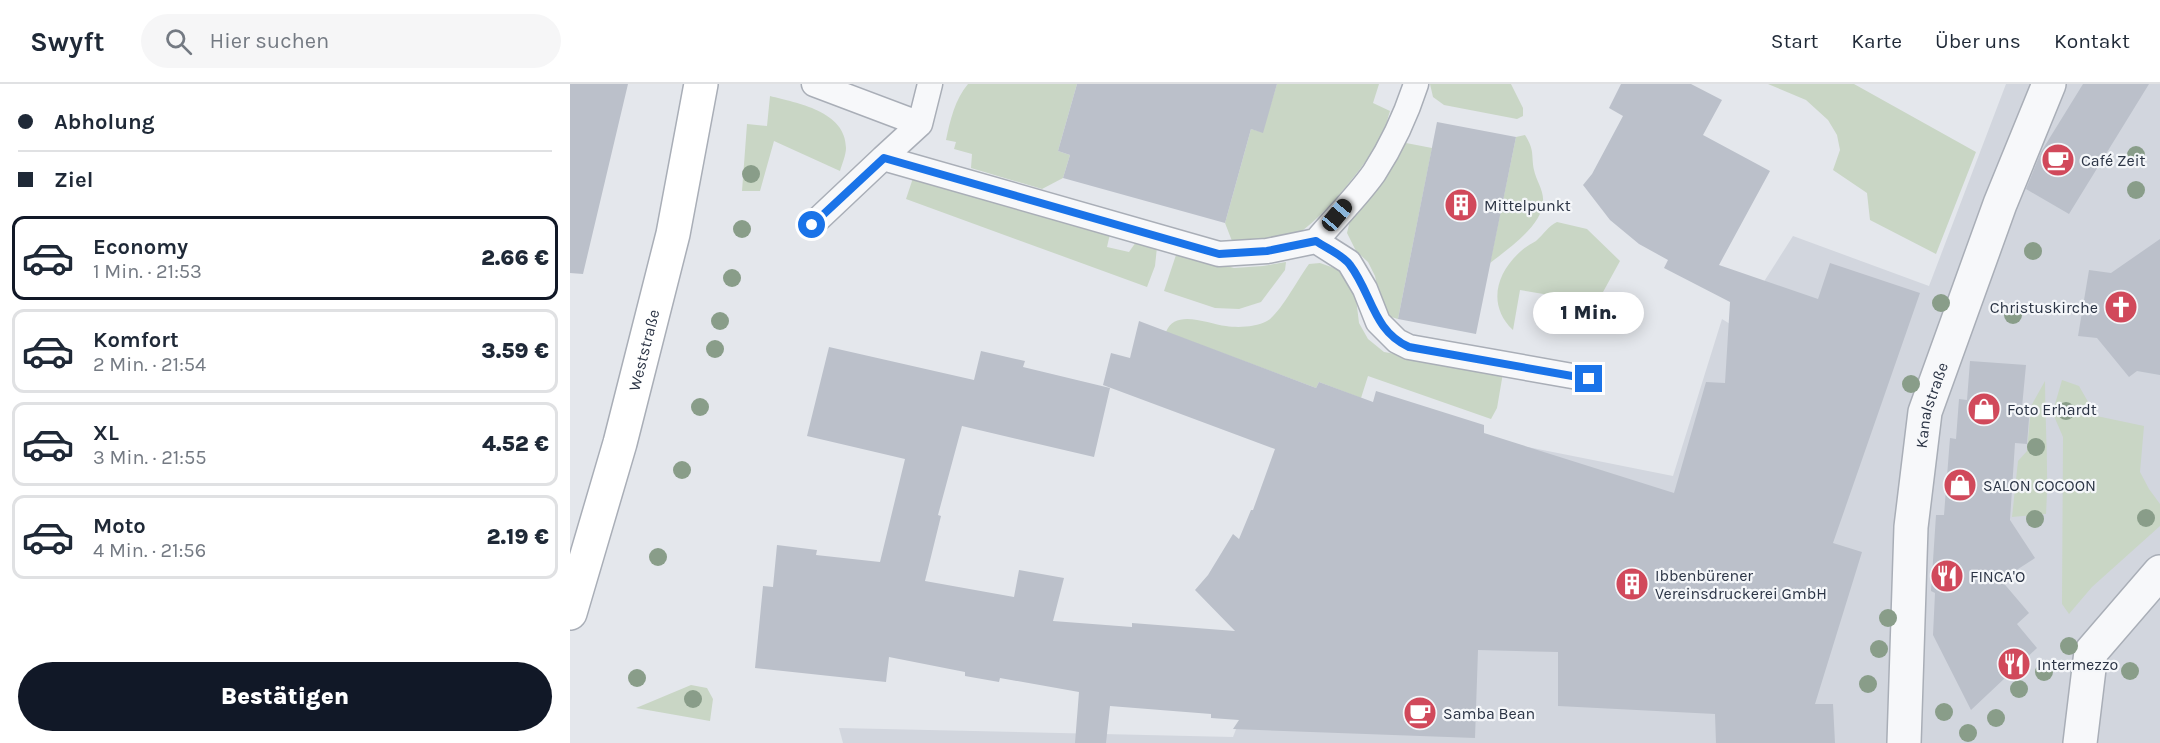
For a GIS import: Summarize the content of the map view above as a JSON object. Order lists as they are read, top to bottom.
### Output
{
  "streets": {
    "main road": ["Weststraße"],
    "street": ["Kanalstraße"]
  },
  "places": {
    "cafe": ["Café Zeit", "Samba Bean"],
    "building": ["Mittelpunkt", "Ibbenbürener Vereinsdruckerei GmbH"],
    "church": ["Christuskirche"],
    "shop": ["Foto Erhardt", "SALON COCOON"],
    "restaurant": ["FINCA'O", "Intermezzo"]
  },
  "page": {
    "header": "Swyft",
    "search": "Hier suchen",
    "nav": [
      "Start",
      "Karte",
      "Über uns",
      "Kontakt"
    ],
    "banner": ["Abholung", "Ziel"],
    "list": [
      {
        "name": "Economy",
        "note": "1 Min. · 21:53",
        "value": "2.66 €"
      },
      {
        "name": "Komfort",
        "note": "2 Min. · 21:54",
        "value": "3.59 €"
      },
      {
        "name": "XL",
        "note": "3 Min. · 21:55",
        "value": "4.52 €"
      },
      {
        "name": "Moto",
        "note": "4 Min. · 21:56",
        "value": "2.19 €"
      }
    ],
    "bubble": "1 Min.",
    "buttons": "Bestätigen"
  }
}
